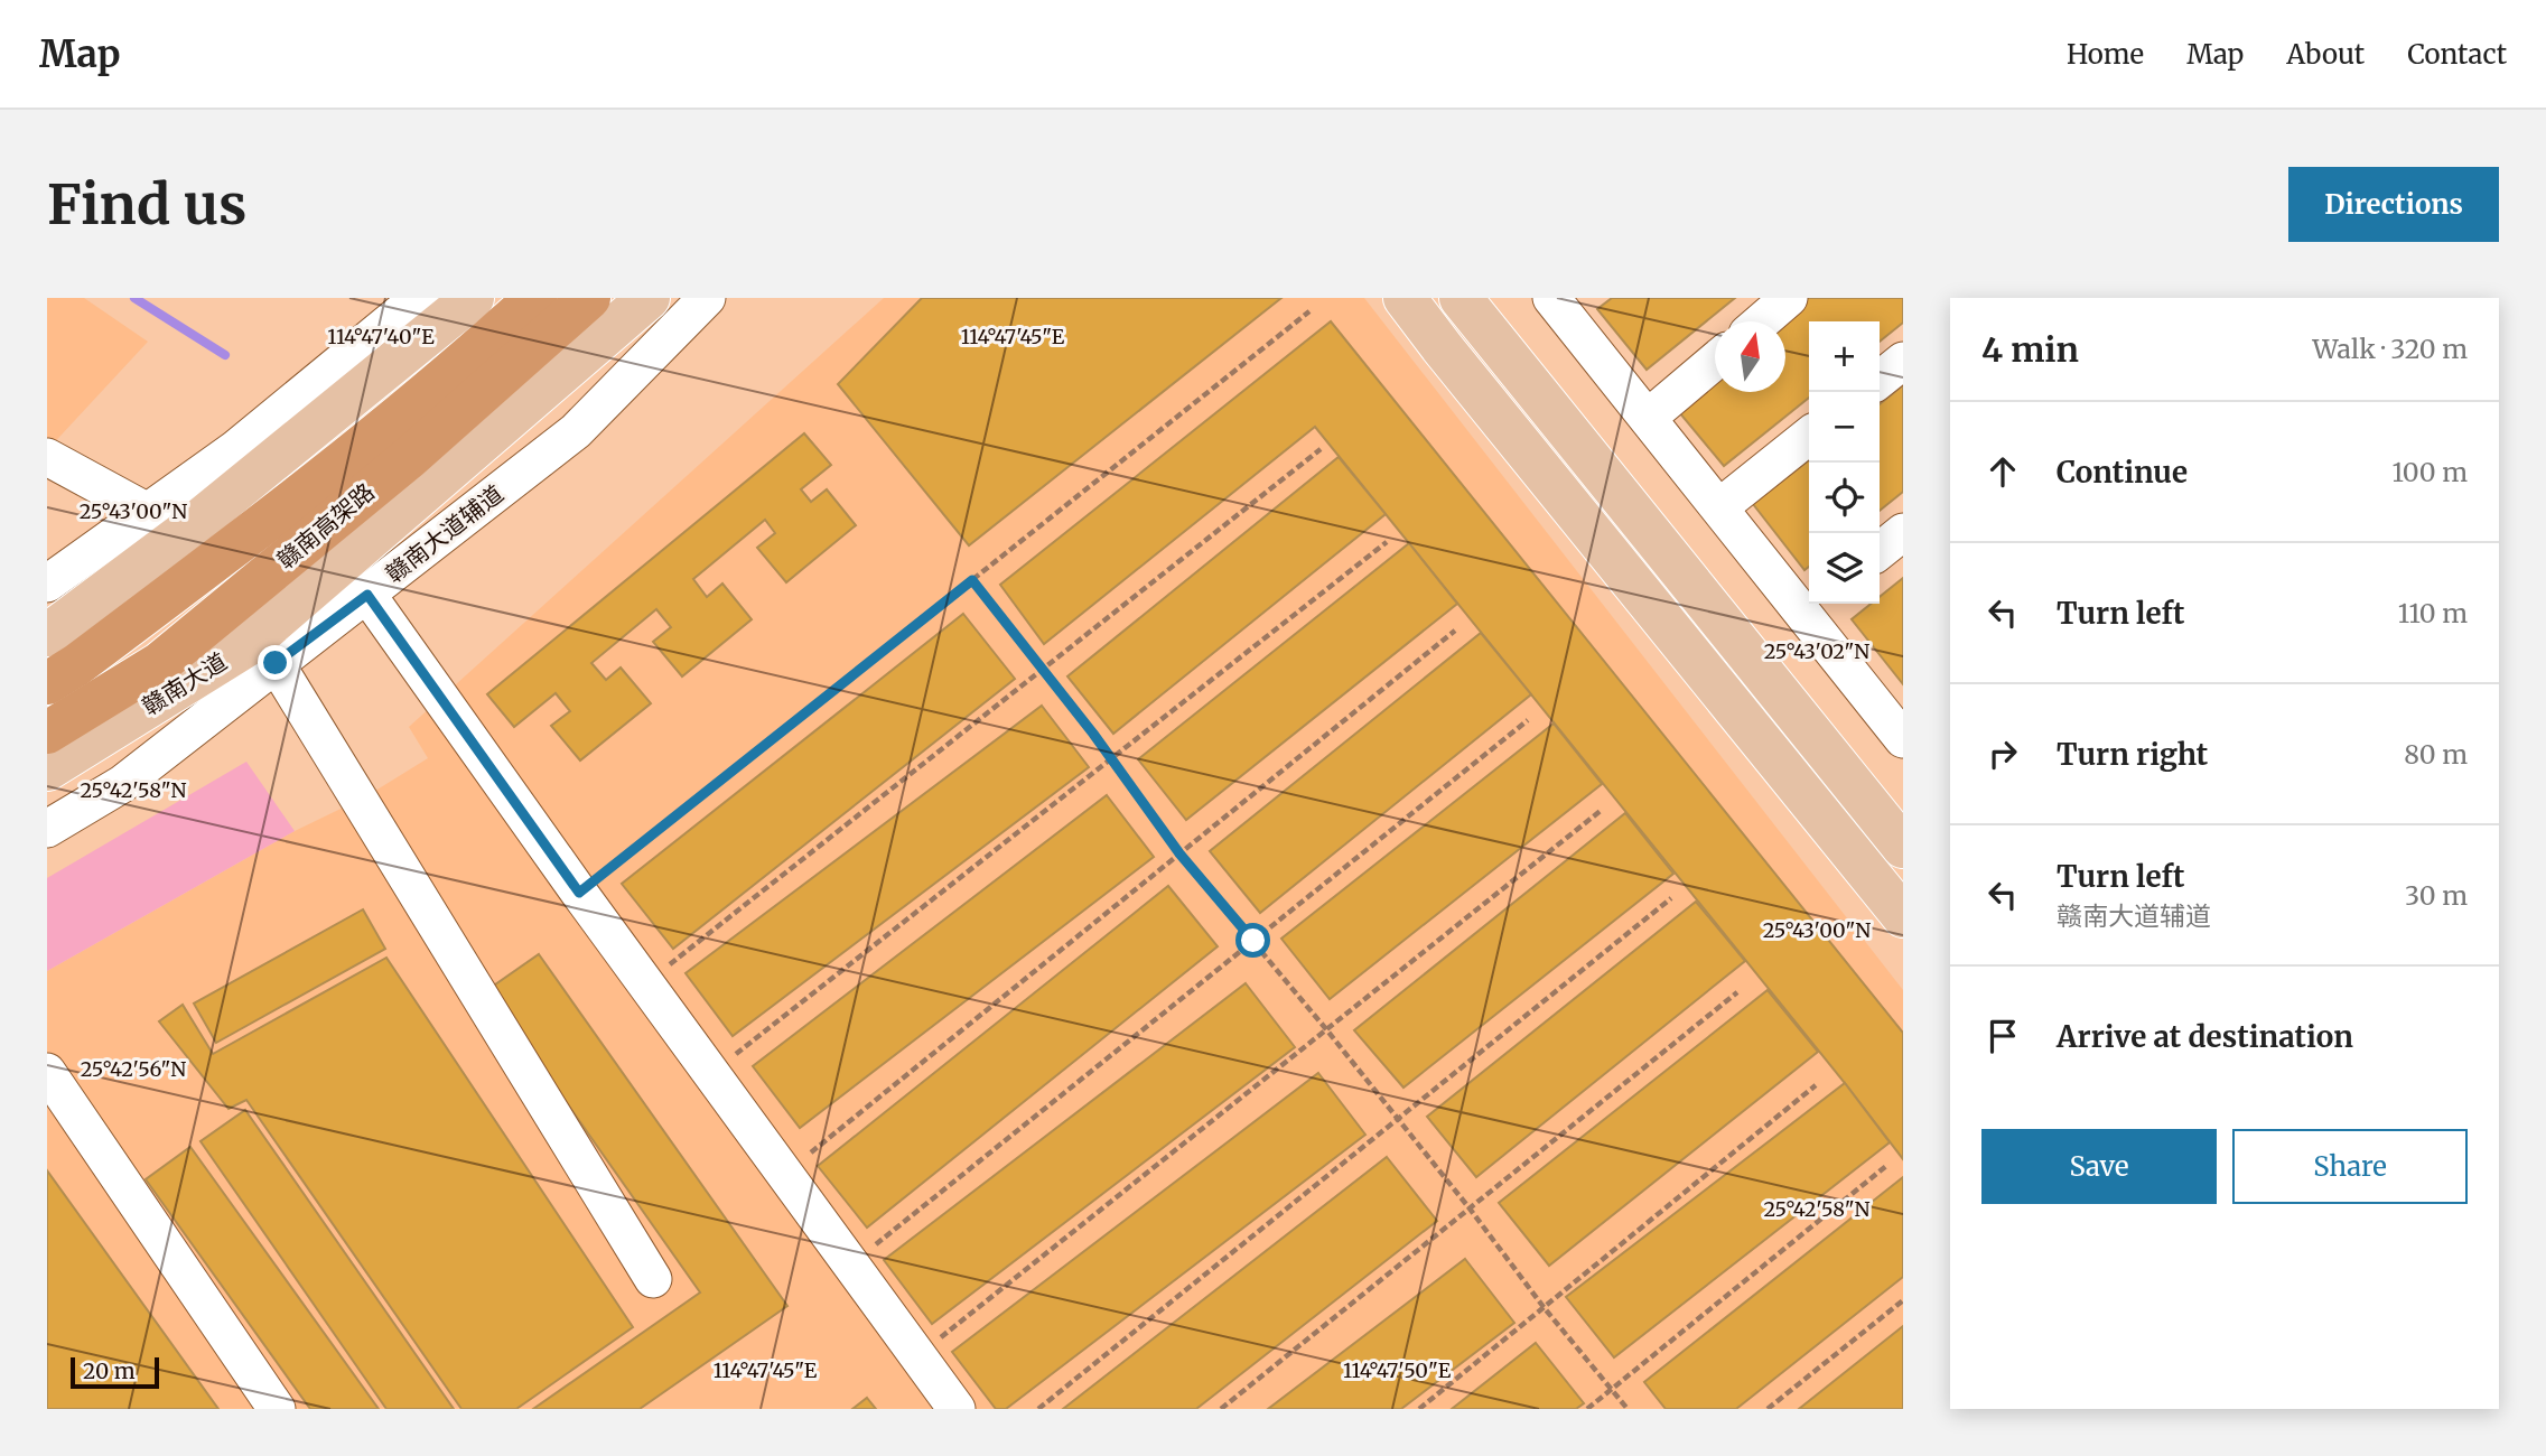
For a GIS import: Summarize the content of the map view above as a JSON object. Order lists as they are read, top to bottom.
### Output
{
  "streets": {
    "highway": ["赣南高架路"],
    "main road": ["赣南大道"],
    "street": ["赣南大道辅道"]
  },
  "scale_bar": "20 m",
  "north": "top",
  "page": {
    "header": "Map",
    "nav": [
      "Home",
      "Map",
      "About",
      "Contact"
    ],
    "buttons": [
      "Directions",
      ["Save", "Share"]
    ],
    "title": "Find us",
    "heading": ["4 min", "Walk · 320 m"],
    "map_buttons": ["+", "−"],
    "list": [
      ["Continue", "100 m"],
      ["Turn left", "110 m"],
      ["Turn right", "80 m"],
      ["Turn left", "赣南大道辅道", "30 m"],
      "Arrive at destination"
    ],
    "scale": "20 m"
  },
  "coordinates": [
    "114°47'40\"E",
    "114°47'45\"E",
    "25°43'00\"N",
    "25°43'02\"N",
    "25°42'58\"N",
    "25°42'56\"N",
    "114°47'50\"E"
  ]
}
